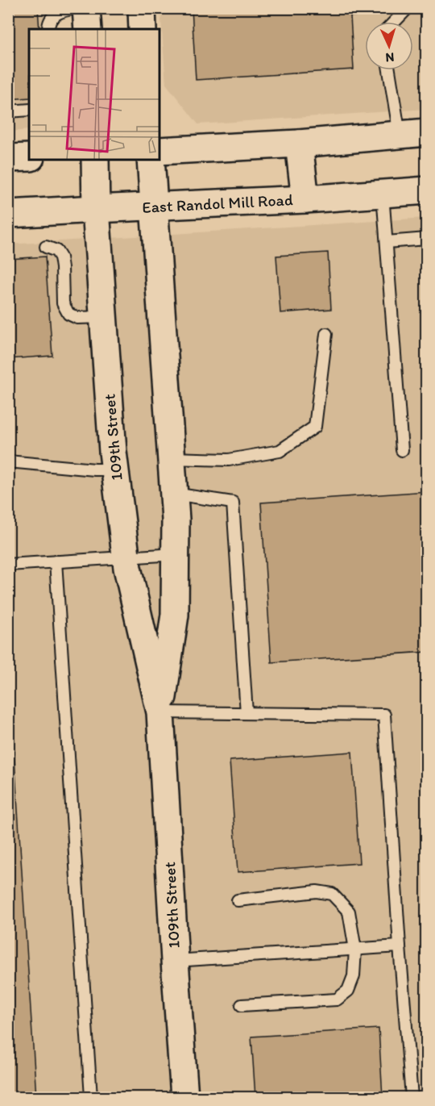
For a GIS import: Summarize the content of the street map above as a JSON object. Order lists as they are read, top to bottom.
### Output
{
  "streets": {
    "street": ["East Randol Mill Road", "109th Street"]
  },
  "crossings": [
    ["East Randol Mill Road", "109th Street"]
  ],
  "north": "bottom"
}
